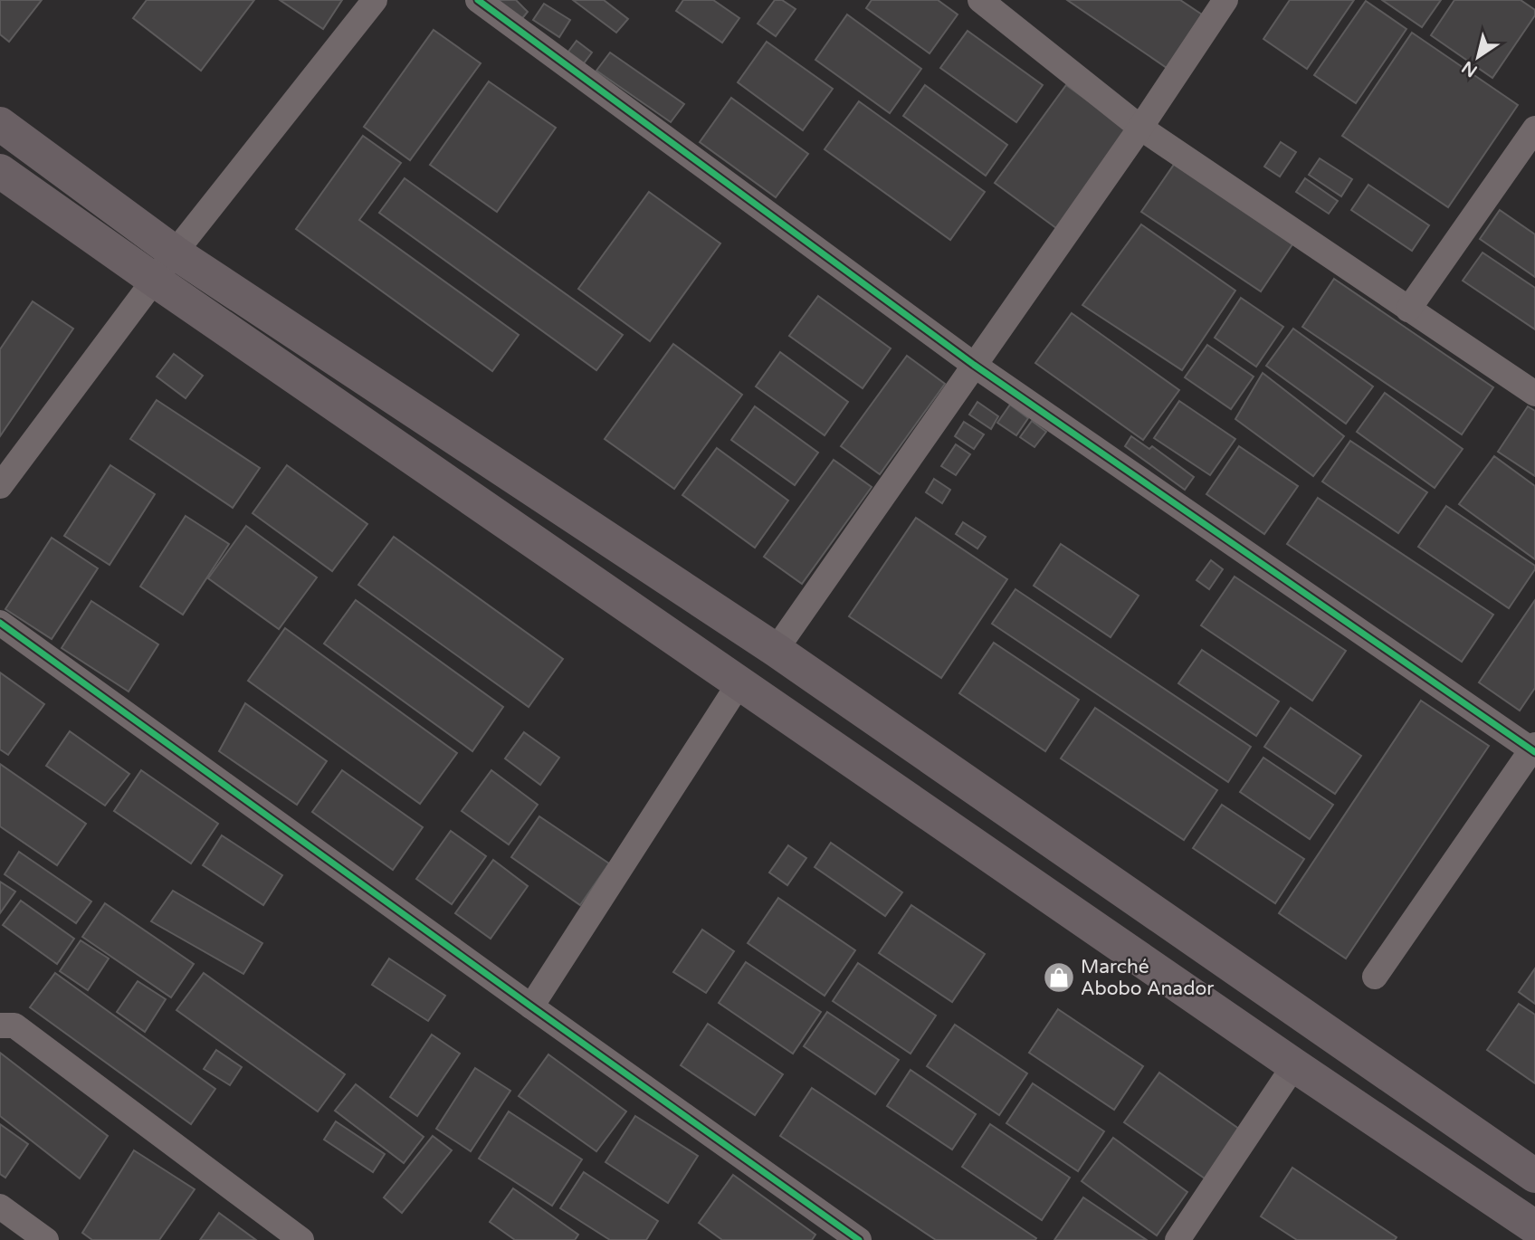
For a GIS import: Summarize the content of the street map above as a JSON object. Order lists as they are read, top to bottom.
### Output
{
  "places": {
    "shop": ["Marché Abobo Anador"]
  },
  "north": "bottom left"
}
